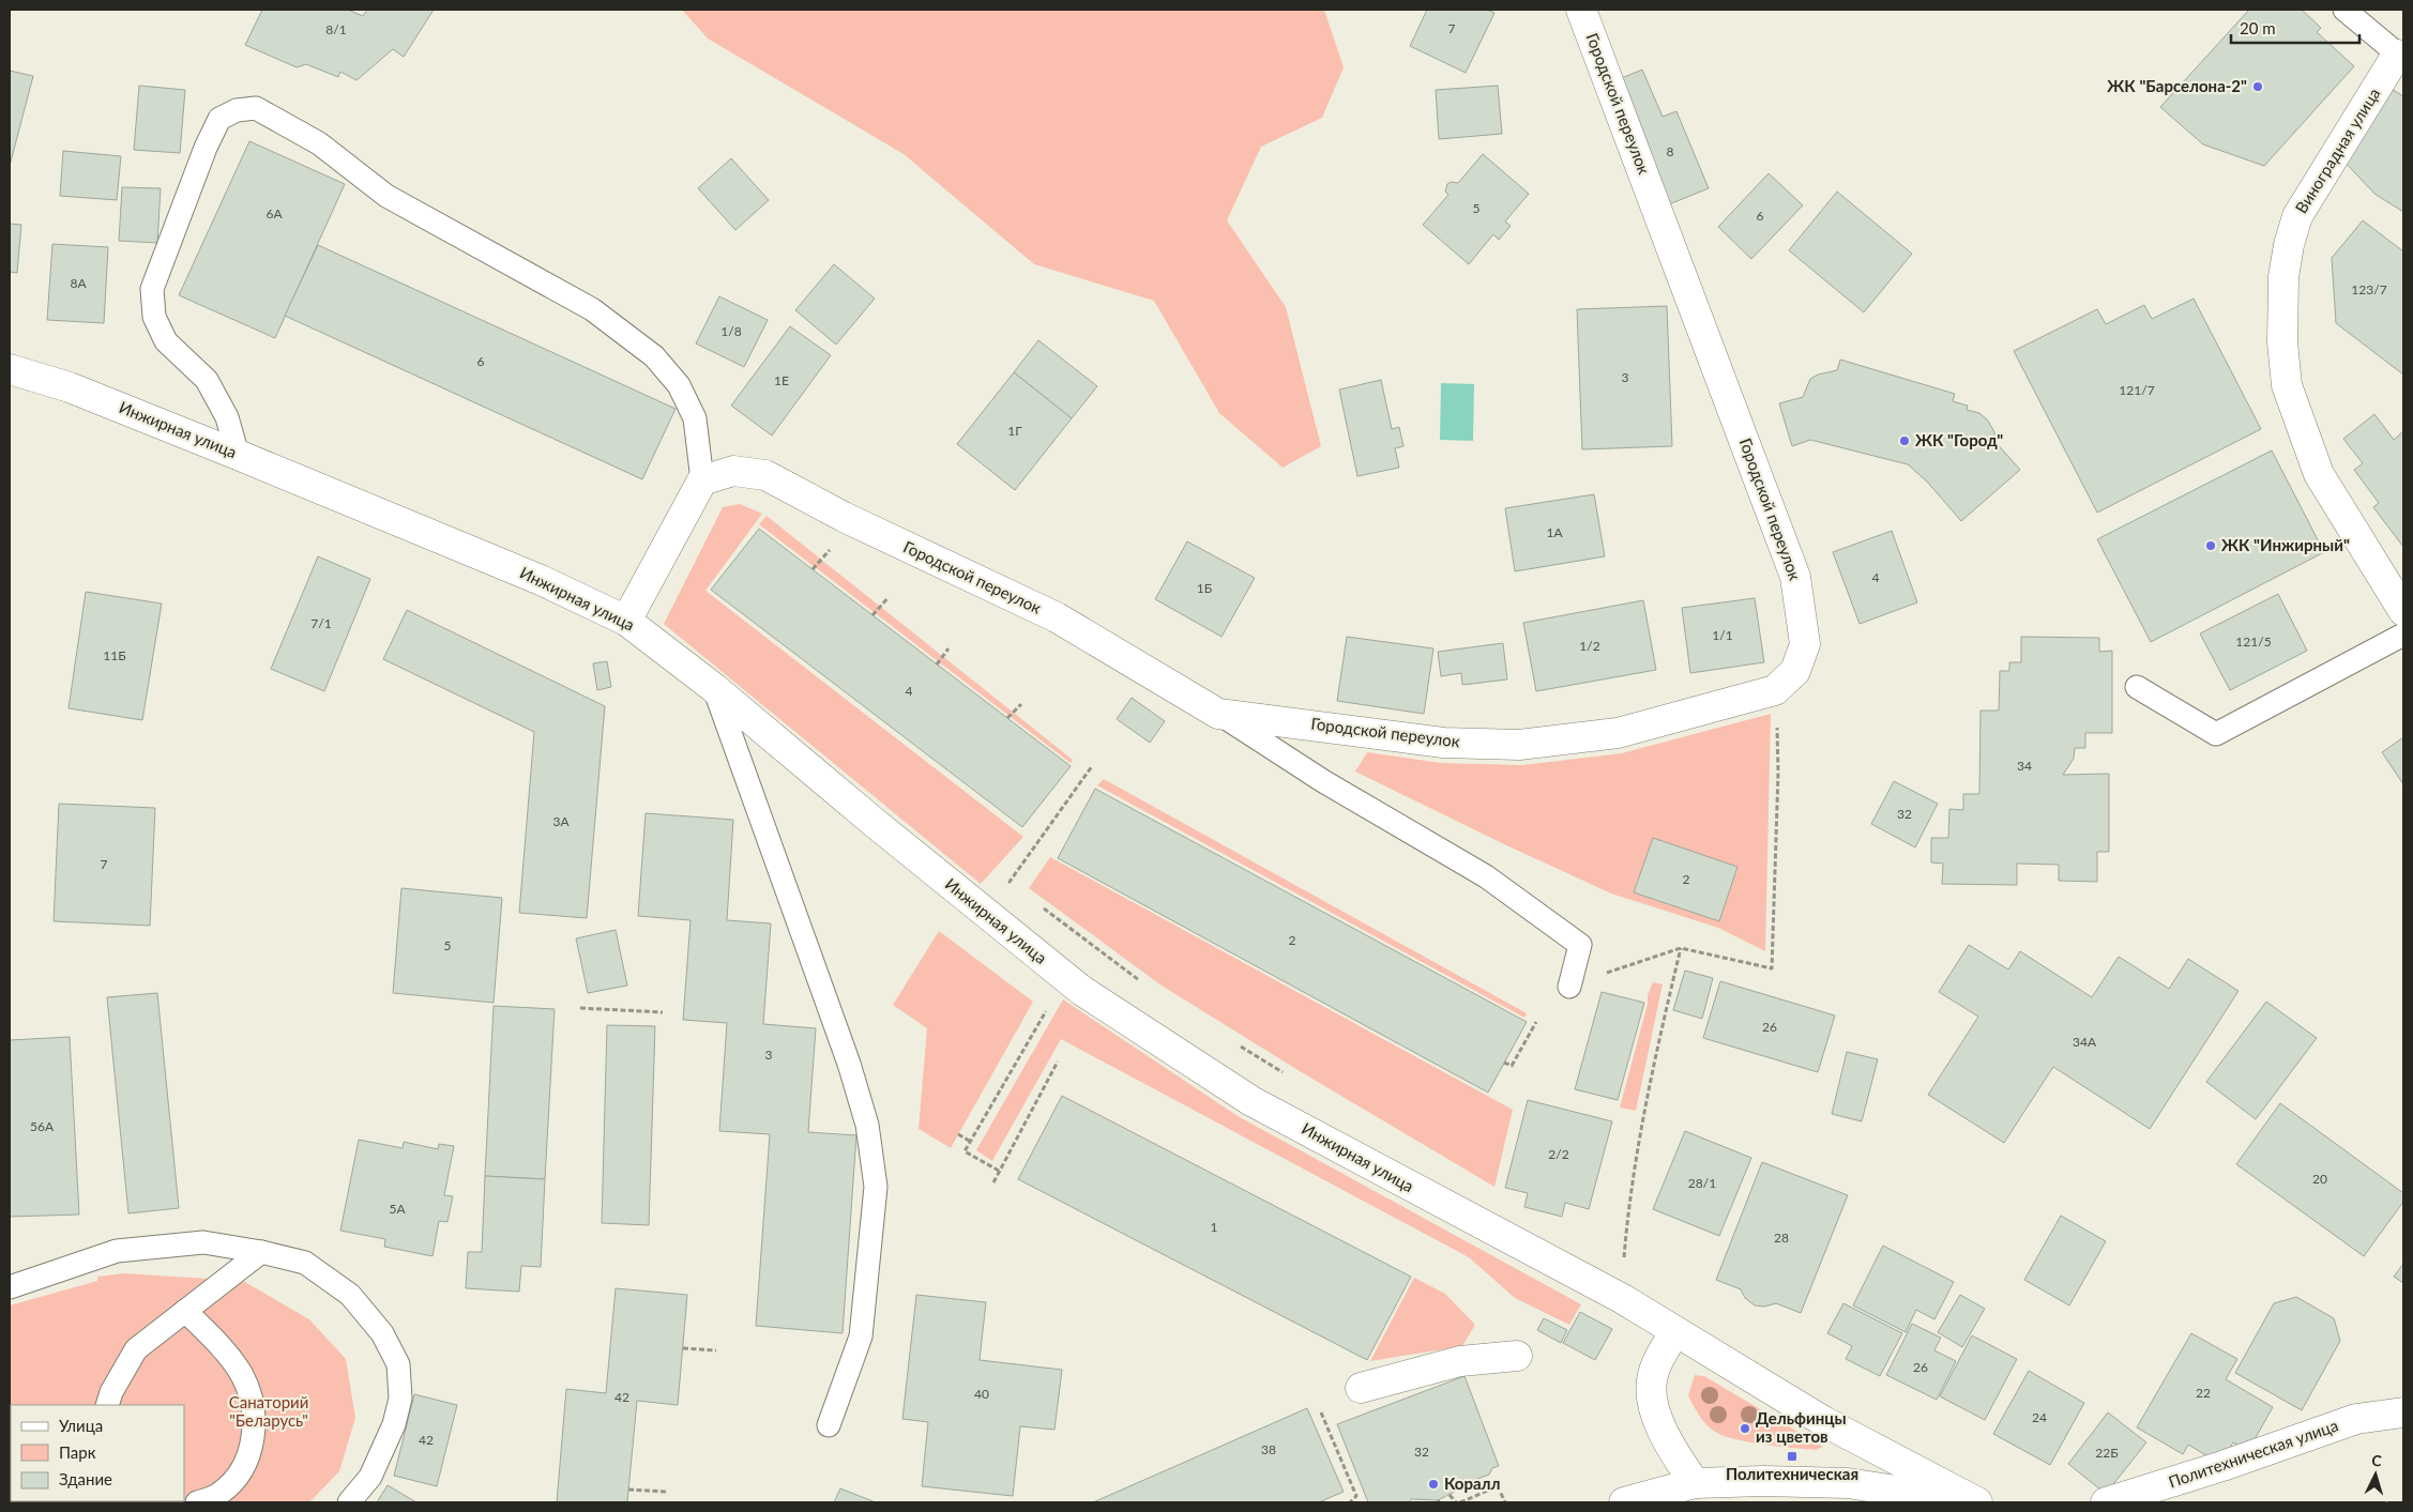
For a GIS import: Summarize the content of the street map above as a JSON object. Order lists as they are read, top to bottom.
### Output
{
  "streets": {
    "street": [
      "Городской переулок",
      "Виноградная улица",
      "Инжирная улица",
      "Политехническая улица"
    ]
  },
  "parks": ["Санаторий \"Беларусь\""],
  "places": {
    "other": [
      "ЖК \"Барселона-2\"",
      "ЖК \"Город\"",
      "ЖК \"Инжирный\"",
      "Дельфинцы из цветов",
      "Коралл"
    ],
    "transit": ["Политехническая"]
  },
  "house_numbers": [
    "7",
    "8/1",
    "8",
    "5",
    "6А",
    "6",
    "8А",
    "123/7",
    "1/8",
    "6",
    "3",
    "1Е",
    "121/7",
    "1Г",
    "1А",
    "4",
    "1Б",
    "7/1",
    "1/1",
    "121/5",
    "1/2",
    "11Б",
    "4",
    "34",
    "32",
    "3А",
    "7",
    "2",
    "2",
    "5",
    "26",
    "34А",
    "3",
    "56А",
    "2/2",
    "20",
    "28/1",
    "5А",
    "1",
    "28",
    "26",
    "22",
    "40",
    "42",
    "24",
    "42",
    "38",
    "32",
    "22Б"
  ],
  "legend": ["Улица", "Парк", "Здание"],
  "scale_bar": "20 m",
  "north": "top"
}
